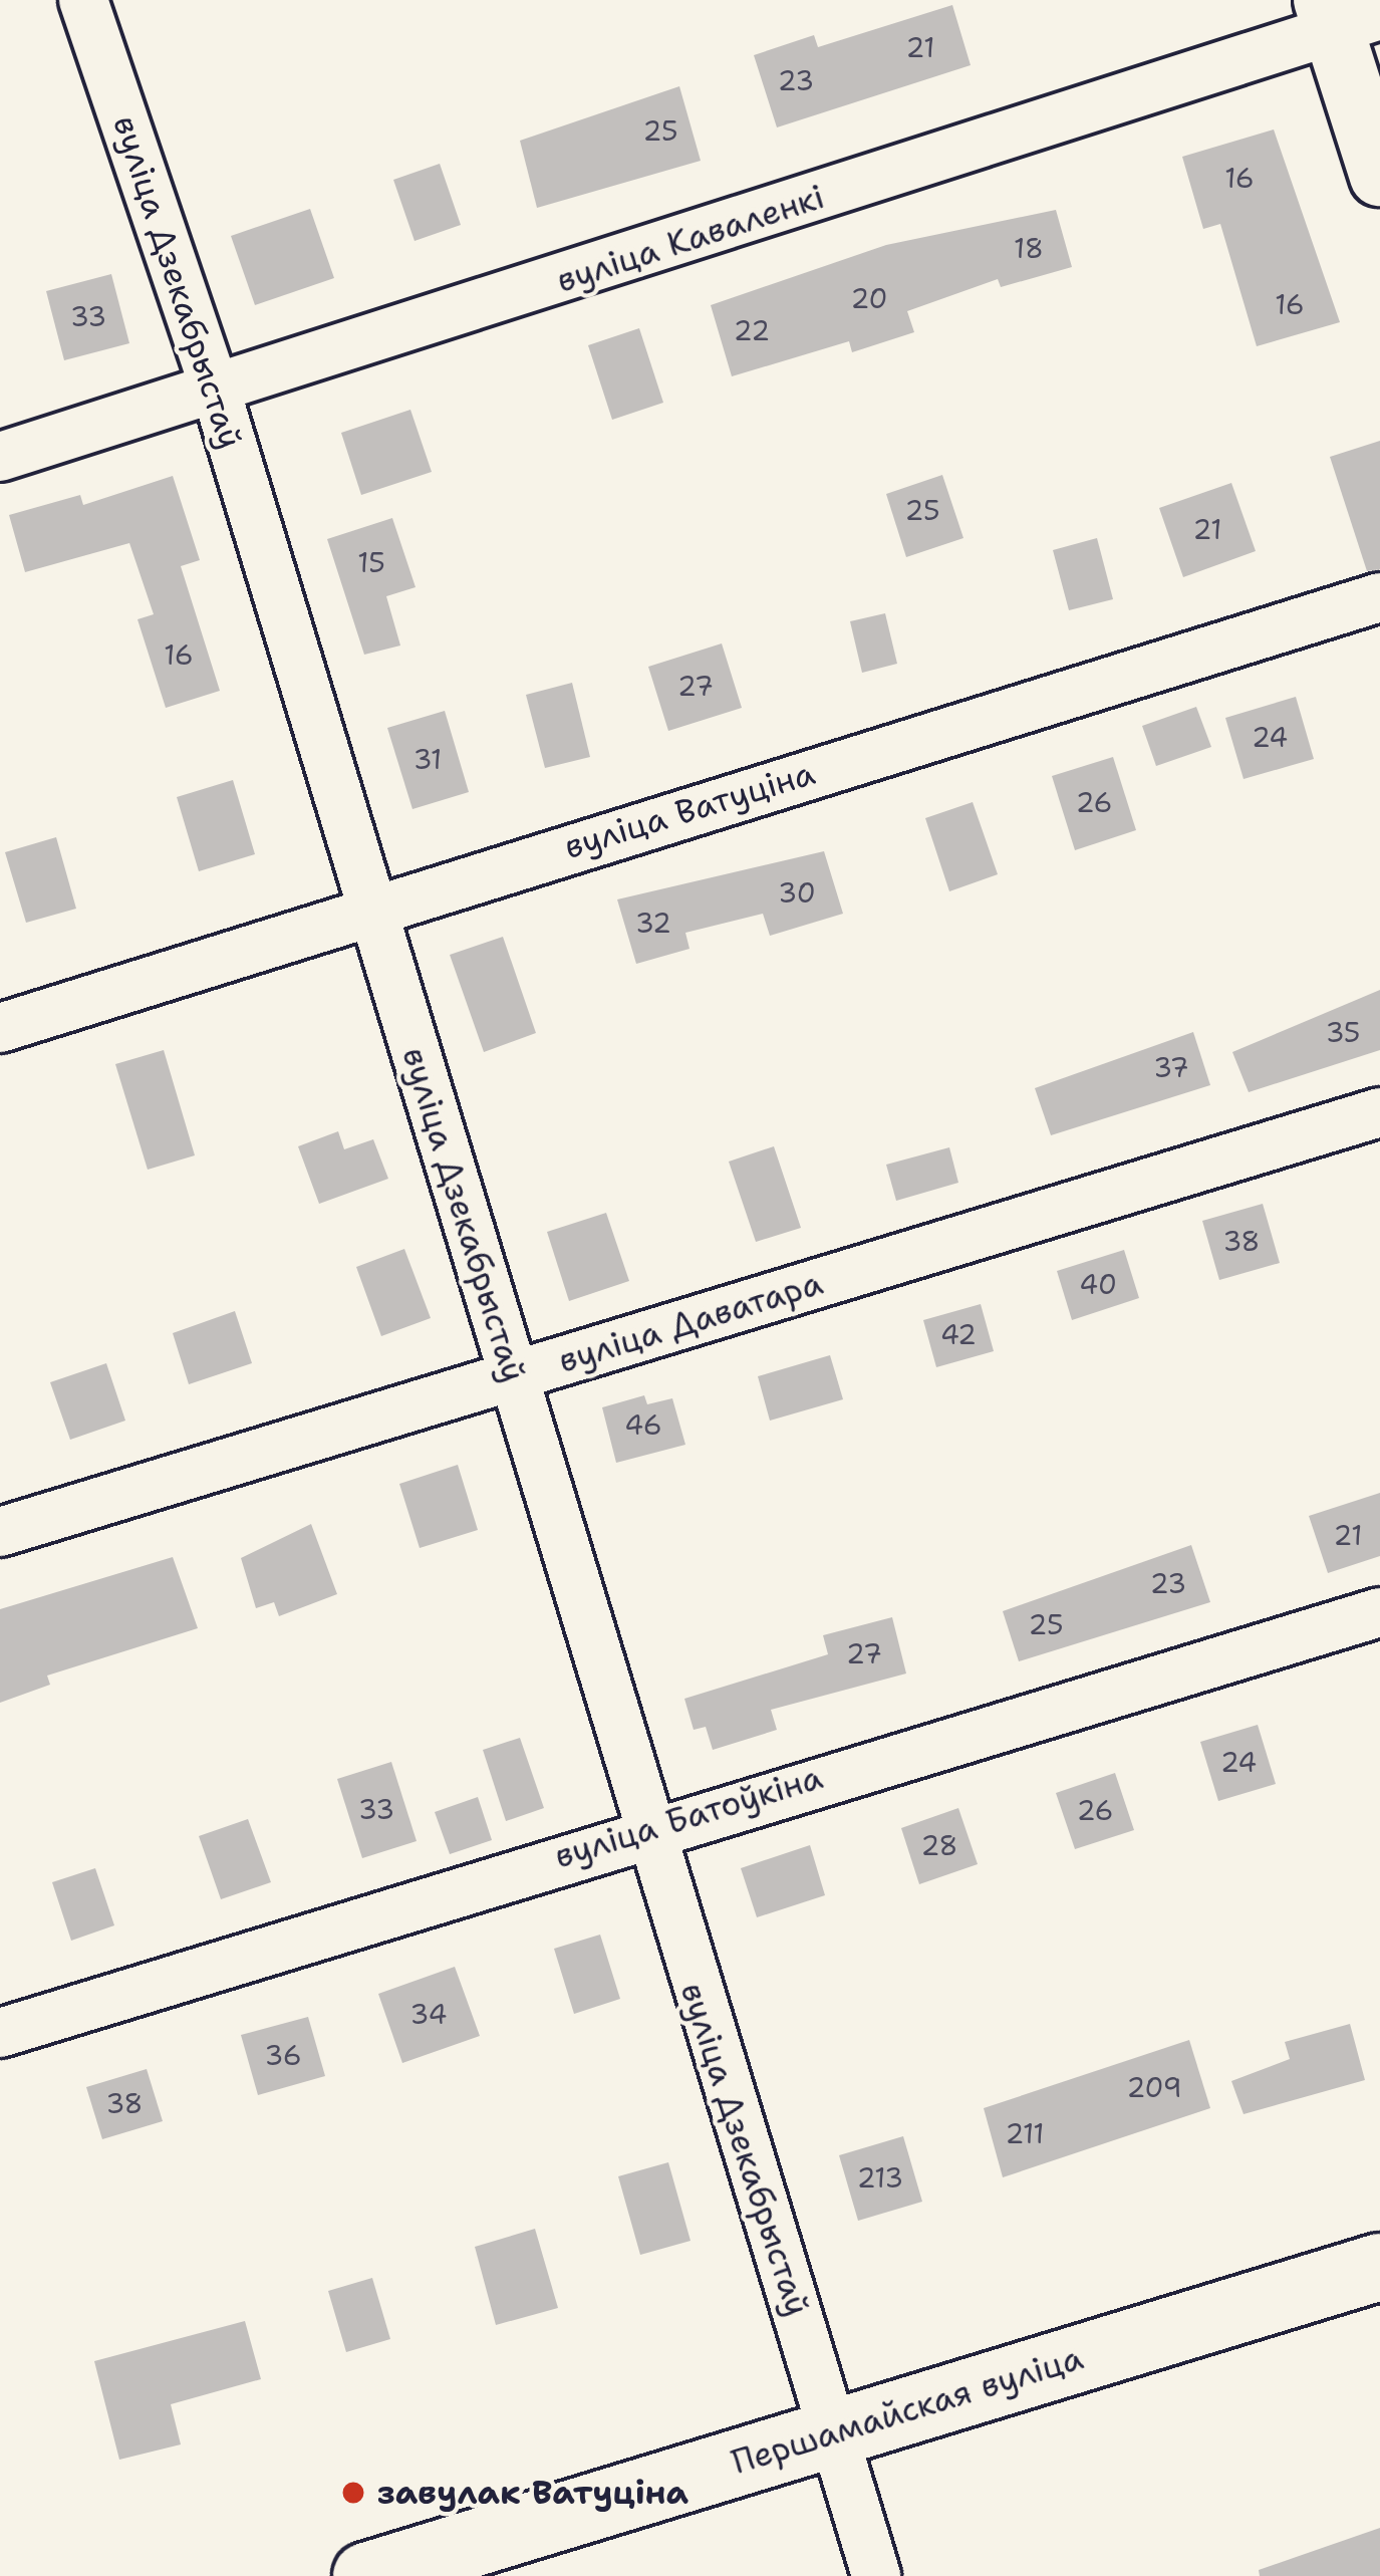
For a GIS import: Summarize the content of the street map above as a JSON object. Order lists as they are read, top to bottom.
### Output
{
  "streets": {
    "main road": ["Першамайская вуліца"],
    "street": [
      "вуліца Каваленкі",
      "вуліца Дзекабрыстаў",
      "вуліца Ватуціна",
      "вуліца Даватара",
      "вуліца Батоўкіна"
    ]
  },
  "crossings": [
    ["вуліца Каваленкі", "вуліца Дзекабрыстаў"],
    ["вуліца Дзекабрыстаў", "вуліца Ватуціна"],
    ["вуліца Дзекабрыстаў", "вуліца Даватара"],
    ["вуліца Дзекабрыстаў", "вуліца Батоўкіна"],
    ["вуліца Дзекабрыстаў", "Першамайская вуліца"]
  ],
  "places": ["завулак Ватуціна"],
  "house_numbers": [
    "21",
    "23",
    "25",
    "16",
    "18",
    "20",
    "16",
    "33",
    "22",
    "25",
    "21",
    "15",
    "16",
    "27",
    "24",
    "31",
    "26",
    "30",
    "32",
    "35",
    "37",
    "38",
    "40",
    "42",
    "46",
    "21",
    "23",
    "25",
    "27",
    "24",
    "33",
    "26",
    "28",
    "34",
    "36",
    "209",
    "38",
    "211",
    "213"
  ]
}
